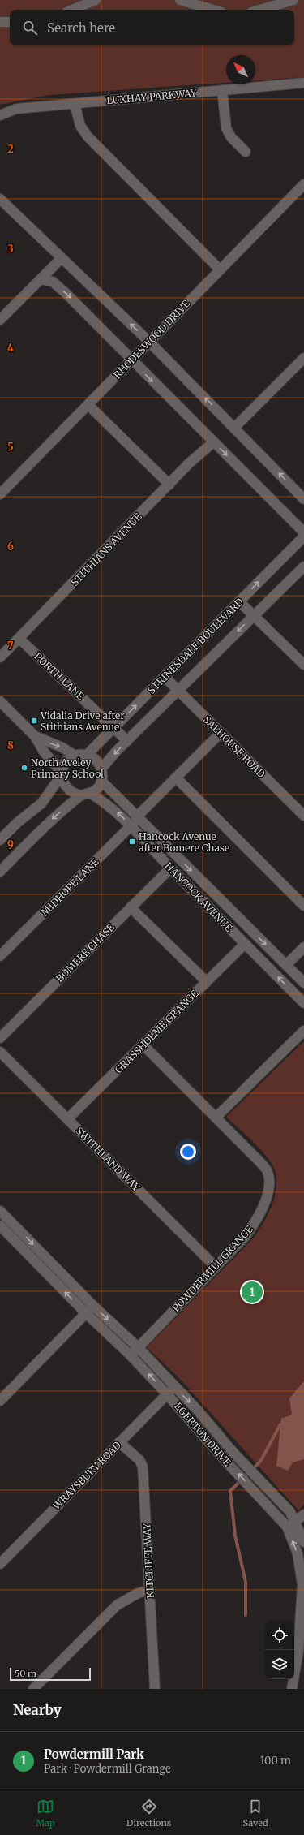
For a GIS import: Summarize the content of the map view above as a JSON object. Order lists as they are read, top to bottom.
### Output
{
  "streets": {
    "street": [
      "LUXHAY PARKWAY",
      "RHODESWOOD DRIVE",
      "STITHIANS AVENUE",
      "STRINESDALE BOULEVARD",
      "PORTH LANE",
      "SALHOUSE ROAD",
      "MIDHOPE LANE",
      "HANCOCK AVENUE",
      "BOMERE CHASE",
      "GRASSHOLME GRANGE",
      "SWITHLAND WAY",
      "POWDERMILL GRANGE",
      "EGERTON DRIVE",
      "WRAYSBURY ROAD",
      "KITCLIFFE WAY"
    ]
  },
  "crossings": [
    ["STITHIANS AVENUE", "PORTH LANE"],
    ["STRINESDALE BOULEVARD", "PORTH LANE"],
    ["STRINESDALE BOULEVARD", "SALHOUSE ROAD"],
    ["STRINESDALE BOULEVARD", "HANCOCK AVENUE"],
    ["SALHOUSE ROAD", "MIDHOPE LANE"],
    ["MIDHOPE LANE", "HANCOCK AVENUE"],
    ["HANCOCK AVENUE", "BOMERE CHASE"],
    ["HANCOCK AVENUE", "GRASSHOLME GRANGE"],
    ["GRASSHOLME GRANGE", "SWITHLAND WAY"],
    ["GRASSHOLME GRANGE", "POWDERMILL GRANGE"],
    ["SWITHLAND WAY", "POWDERMILL GRANGE"],
    ["POWDERMILL GRANGE", "EGERTON DRIVE"],
    ["EGERTON DRIVE", "WRAYSBURY ROAD"],
    ["WRAYSBURY ROAD", "KITCLIFFE WAY"]
  ],
  "places": {
    "transit": ["Vidalia Drive after Stithians Avenue", "Hancock Avenue after Bomere Chase"],
    "other": ["North Aveley Primary School"]
  },
  "scale_bar": "50 m",
  "north": "top left",
  "page": {
    "search": "Search here",
    "pins": "1",
    "scale": "50 m",
    "heading": "Nearby",
    "list": [
      {
        "mark": "1",
        "name": "Powdermill Park",
        "note": "Park · Powdermill Grange",
        "value": "100 m"
      }
    ],
    "nav": ["Map", "Directions", "Saved"]
  },
  "grid": {
    "rows": [
      "2",
      "3",
      "4",
      "5",
      "6",
      "7",
      "8",
      "9"
    ]
  }
}
